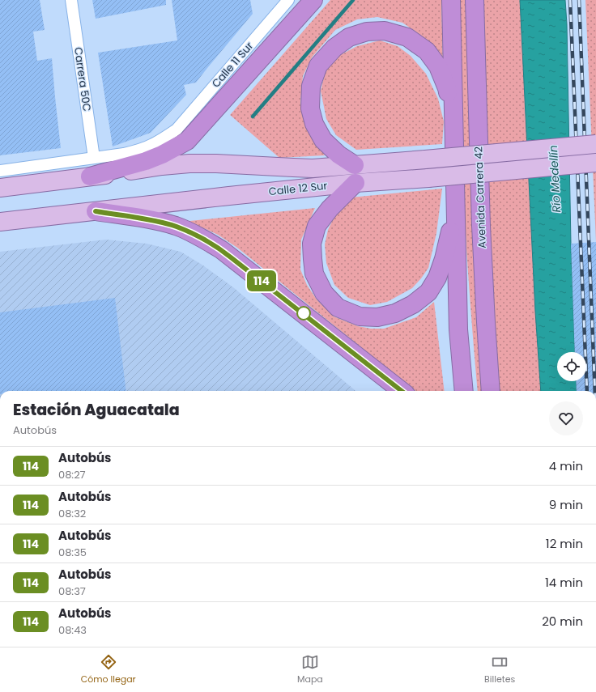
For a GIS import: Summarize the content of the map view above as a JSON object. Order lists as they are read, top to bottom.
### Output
{
  "streets": {
    "highway": ["Avenida Carrera 42"],
    "main road": ["Calle 12 Sur"],
    "street": ["Calle 11 Sur", "Carrera 50C"]
  },
  "crossings": [
    ["Calle 11 Sur", "Carrera 50C"]
  ],
  "water": ["Río Medellín"],
  "lines": ["bus line 114"],
  "page": {
    "on_map": "114",
    "heading": ["Estación Aguacatala", "Autobús"],
    "list": [
      {
        "mark": "114",
        "name": "Autobús",
        "note": "08:27",
        "value": "4 min"
      },
      {
        "mark": "114",
        "name": "Autobús",
        "note": "08:32",
        "value": "9 min"
      },
      {
        "mark": "114",
        "name": "Autobús",
        "note": "08:35",
        "value": "12 min"
      },
      {
        "mark": "114",
        "name": "Autobús",
        "note": "08:37",
        "value": "14 min"
      },
      {
        "mark": "114",
        "name": "Autobús",
        "note": "08:43",
        "value": "20 min"
      }
    ],
    "tabs": ["Cómo llegar", "Mapa", "Billetes"]
  }
}
